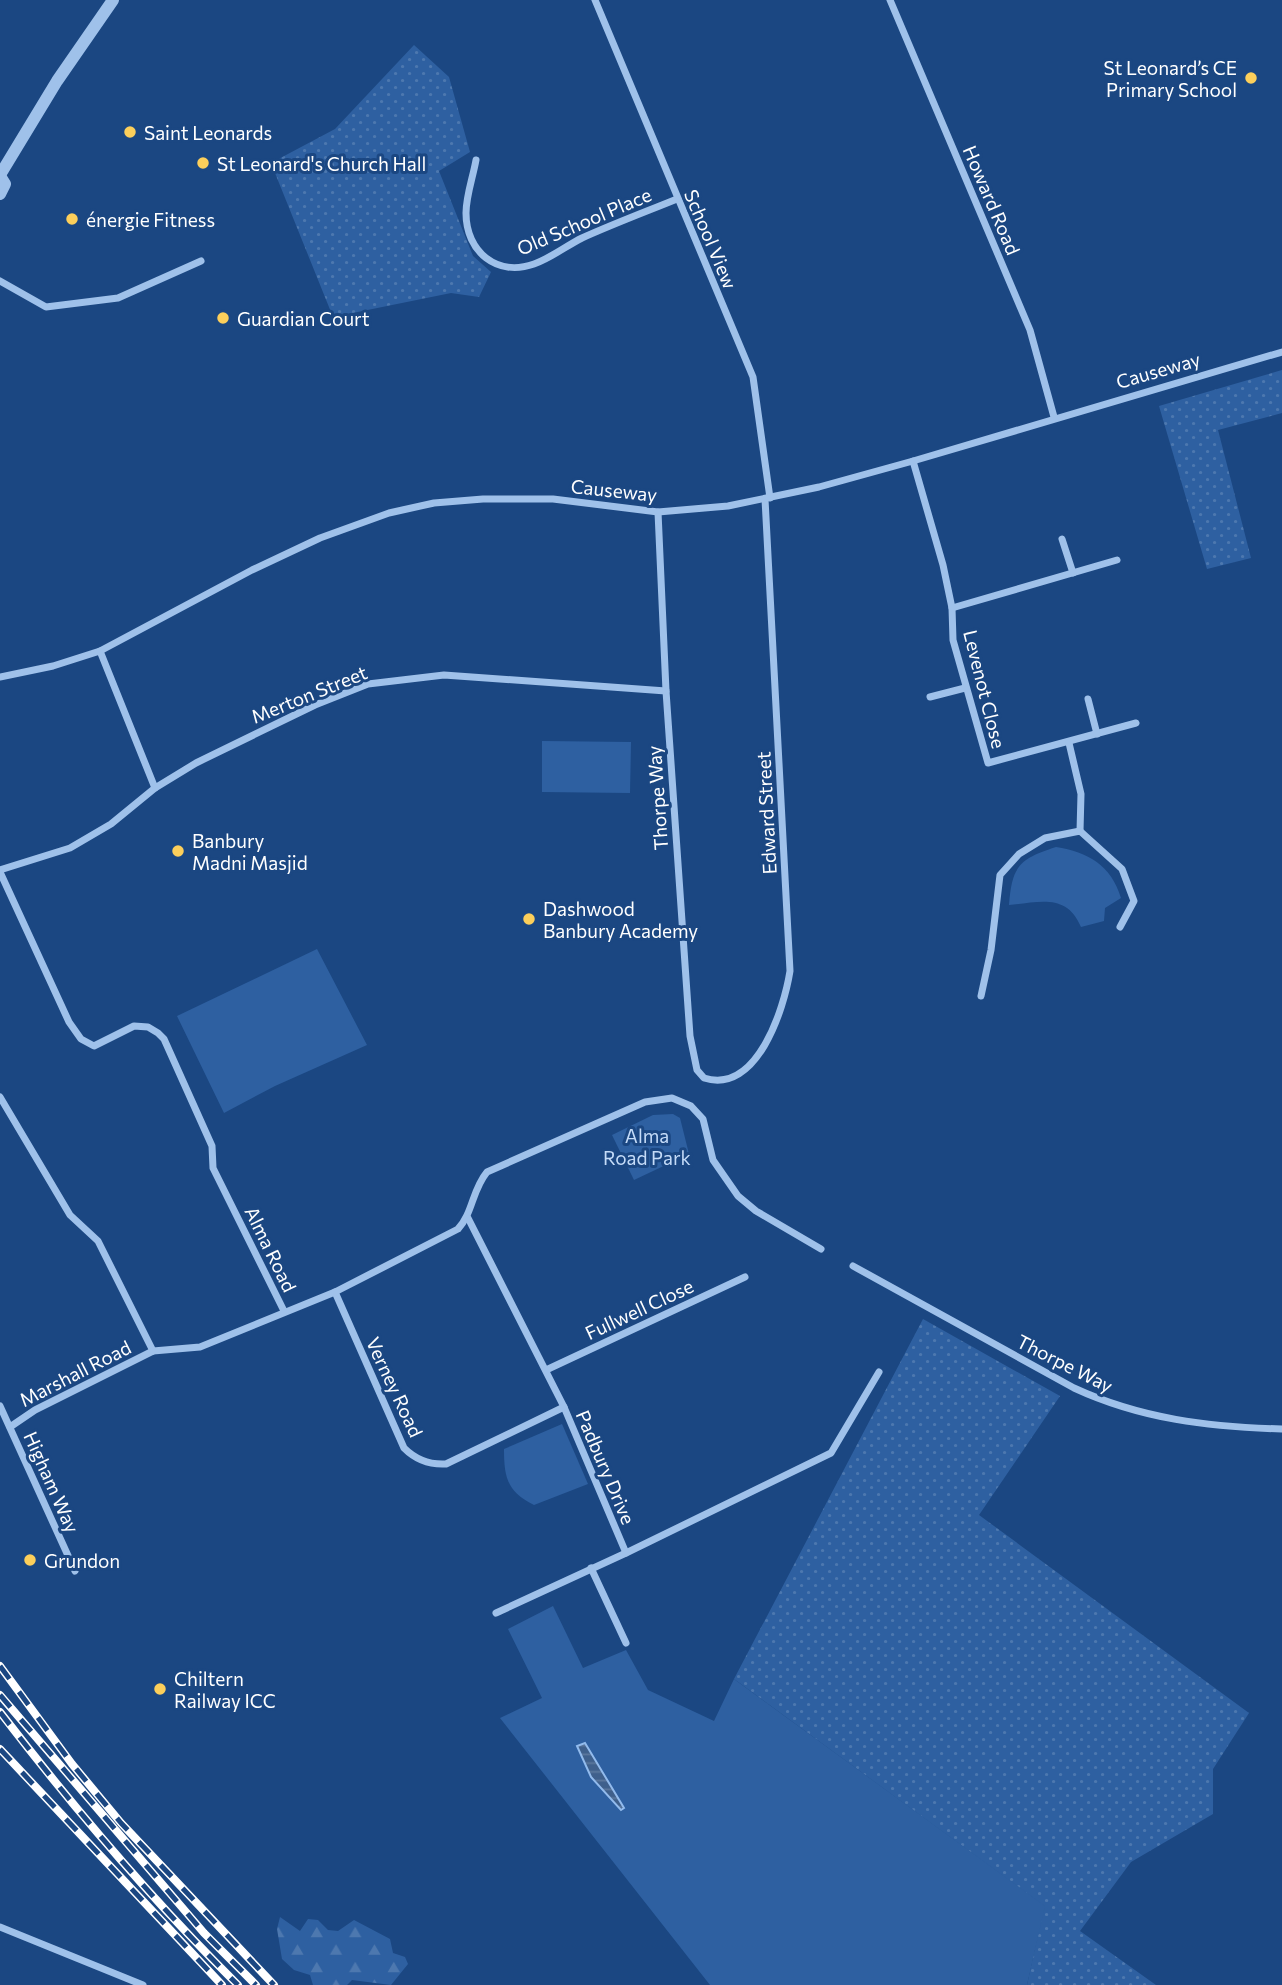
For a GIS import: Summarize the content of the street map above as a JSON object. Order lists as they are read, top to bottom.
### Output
{
  "streets": {
    "street": [
      "Howard Road",
      "Old School Place",
      "School View",
      "Causeway",
      "Levenot Close",
      "Merton Street",
      "Thorpe Way",
      "Edward Street",
      "Alma Road",
      "Fullwell Close",
      "Marshall Road",
      "Verney Road",
      "Padbury Drive",
      "Higham Way"
    ]
  },
  "crossings": [
    ["Howard Road", "Causeway"],
    ["Old School Place", "School View"],
    ["School View", "Causeway"],
    ["School View", "Edward Street"],
    ["Causeway", "Levenot Close"],
    ["Causeway", "Thorpe Way"],
    ["Causeway", "Edward Street"],
    ["Merton Street", "Thorpe Way"],
    ["Merton Street", "Alma Road"],
    ["Thorpe Way", "Edward Street"],
    ["Alma Road", "Verney Road"],
    ["Alma Road", "Padbury Drive"],
    ["Fullwell Close", "Padbury Drive"],
    ["Marshall Road", "Higham Way"],
    ["Verney Road", "Padbury Drive"]
  ],
  "parks": ["Alma Road Park"],
  "places": [
    "St Leonard’s CE Primary School",
    "Saint Leonards",
    "St Leonard's Church Hall",
    "énergie Fitness",
    "Guardian Court",
    "Banbury Madni Masjid",
    "Dashwood Banbury Academy",
    "Grundon",
    "Chiltern Railway ICC"
  ]
}
